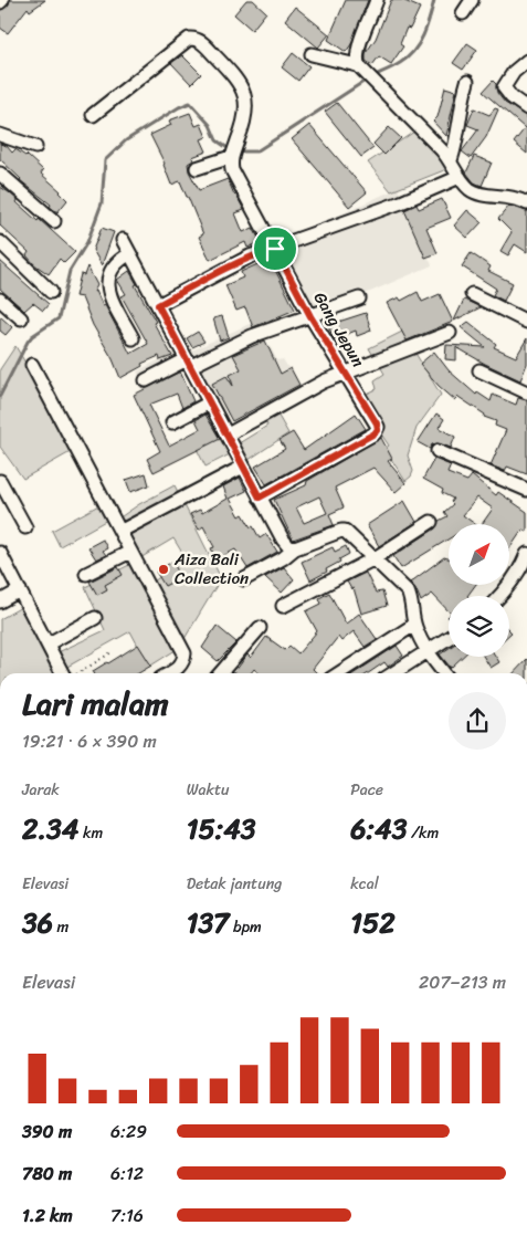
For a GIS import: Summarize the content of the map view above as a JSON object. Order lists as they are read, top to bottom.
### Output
{
  "streets": {
    "street": ["Gang Jepun"]
  },
  "places": ["Aiza Bali Collection"],
  "north": "top right",
  "page": {
    "heading": ["Lari malam", "19:21 · 6 × 390 m"],
    "stats": [
      ["Jarak", "2.34 km"],
      ["Waktu", "15:43"],
      ["Pace", "6:43 /km"],
      ["Elevasi", "36 m"],
      ["Detak jantung", "137 bpm"],
      ["kcal", "152"]
    ],
    "chart": ["Elevasi", "207–213 m"],
    "list": [
      {
        "name": "390 m",
        "note": "6:29"
      },
      {
        "name": "780 m",
        "note": "6:12"
      },
      {
        "name": "1.2 km",
        "note": "7:16"
      }
    ]
  }
}
